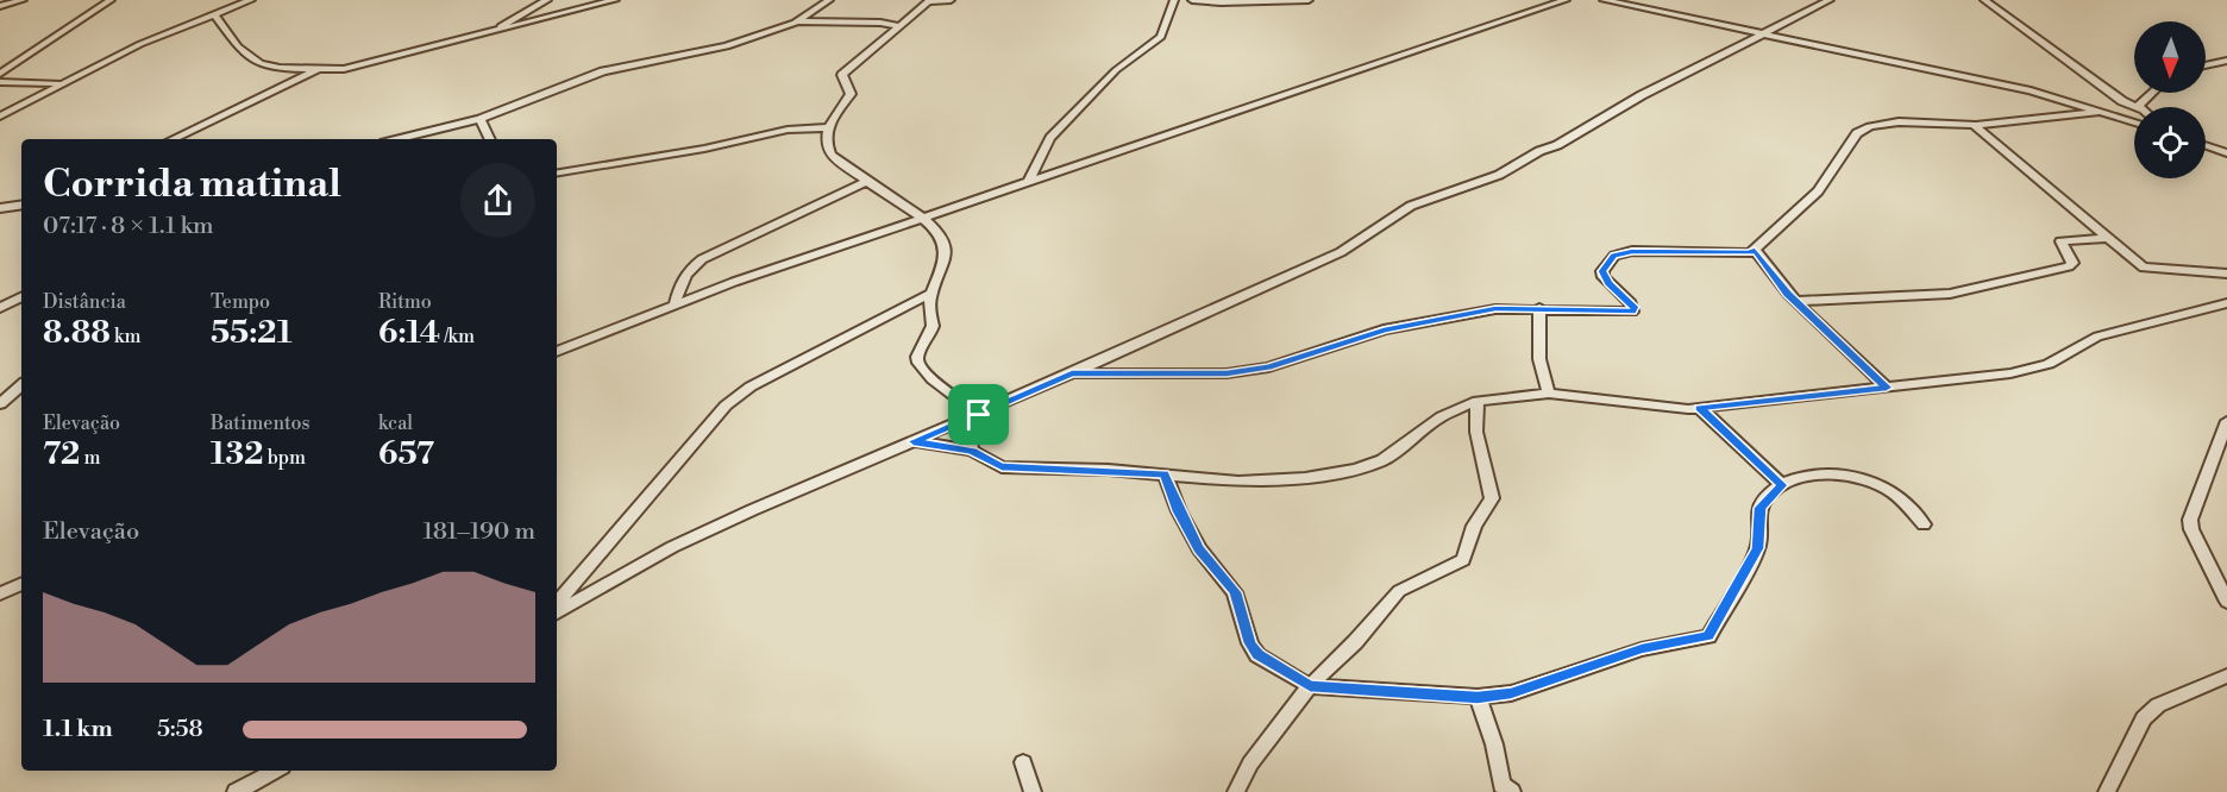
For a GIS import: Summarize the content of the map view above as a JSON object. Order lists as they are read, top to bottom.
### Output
{
  "north": "bottom",
  "page": {
    "heading": ["Corrida matinal", "07:17 · 8 × 1.1 km"],
    "stats": [
      ["Distância", "8.88 km"],
      ["Tempo", "55:21"],
      ["Ritmo", "6:14 /km"],
      ["Elevação", "72 m"],
      ["Batimentos", "132 bpm"],
      ["kcal", "657"]
    ],
    "chart": ["Elevação", "181–190 m"],
    "list": [
      {
        "name": "1.1 km",
        "note": "5:58"
      }
    ]
  }
}
